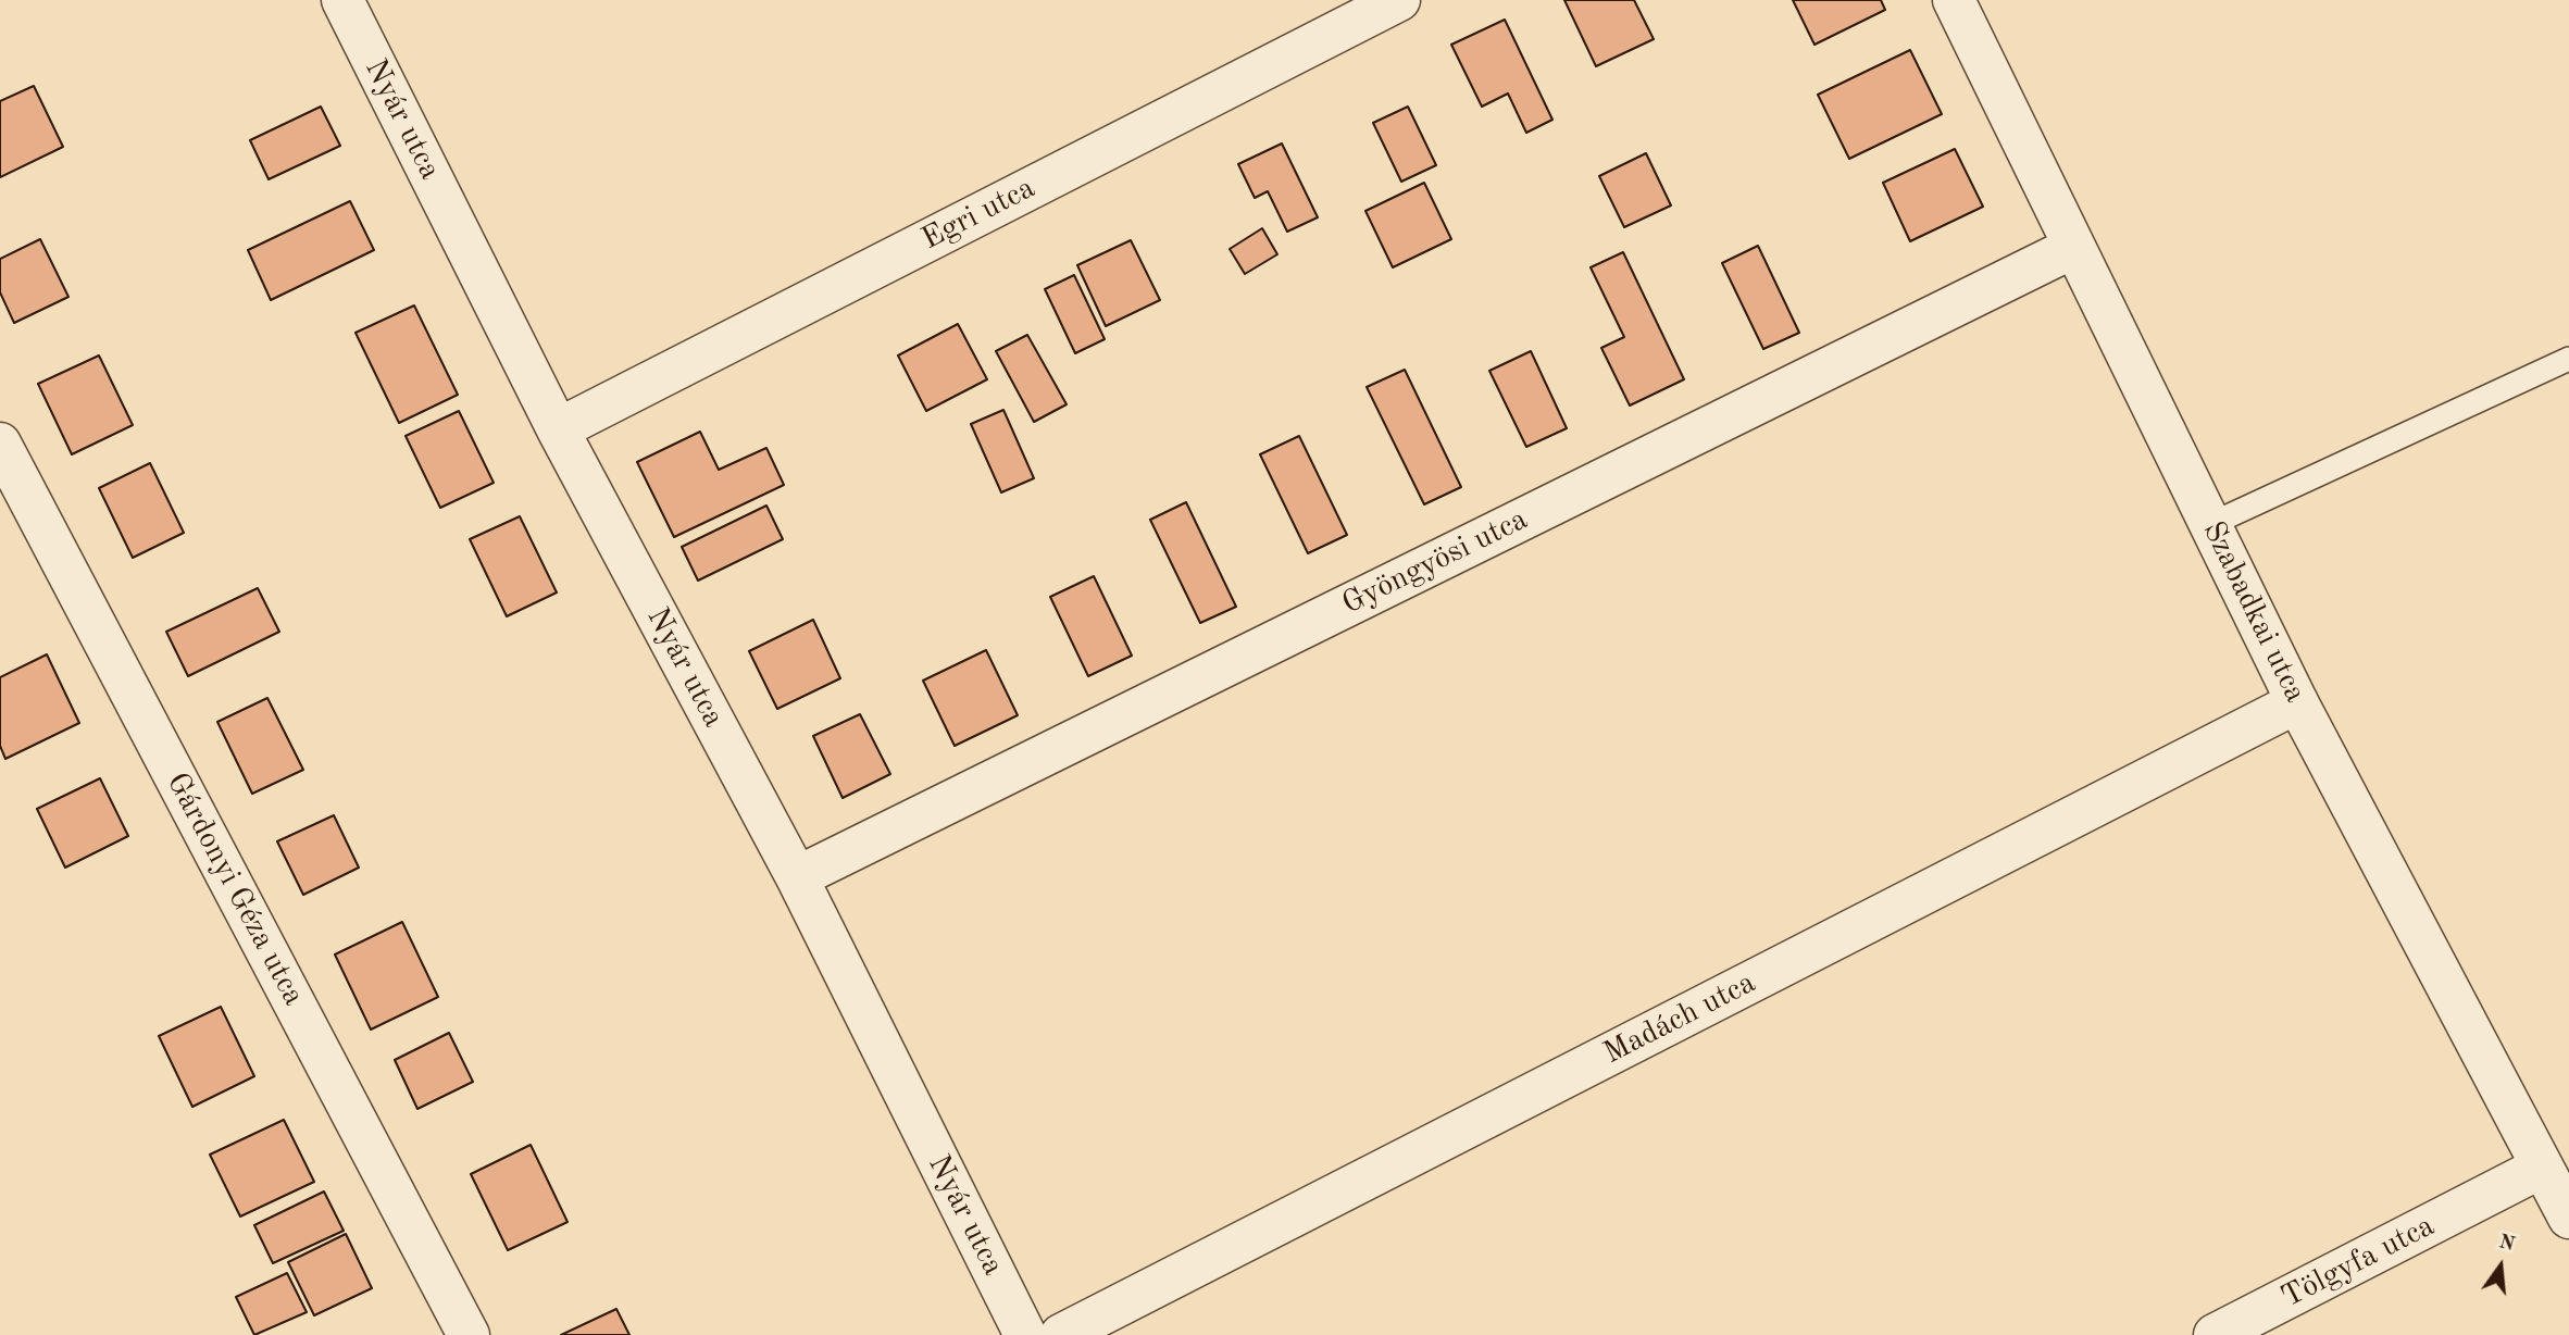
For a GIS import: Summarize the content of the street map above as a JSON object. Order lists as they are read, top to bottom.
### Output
{
  "streets": {
    "street": [
      "Nyár utca",
      "Egri utca",
      "Gyöngyösi utca",
      "Szabadkai utca",
      "Gárdonyi Géza utca",
      "Madách utca",
      "Tölgyfa utca"
    ]
  },
  "crossings": [
    ["Nyár utca", "Egri utca"],
    ["Nyár utca", "Gyöngyösi utca"],
    ["Gyöngyösi utca", "Szabadkai utca"],
    ["Szabadkai utca", "Madách utca"],
    ["Szabadkai utca", "Tölgyfa utca"]
  ],
  "north": "top"
}
